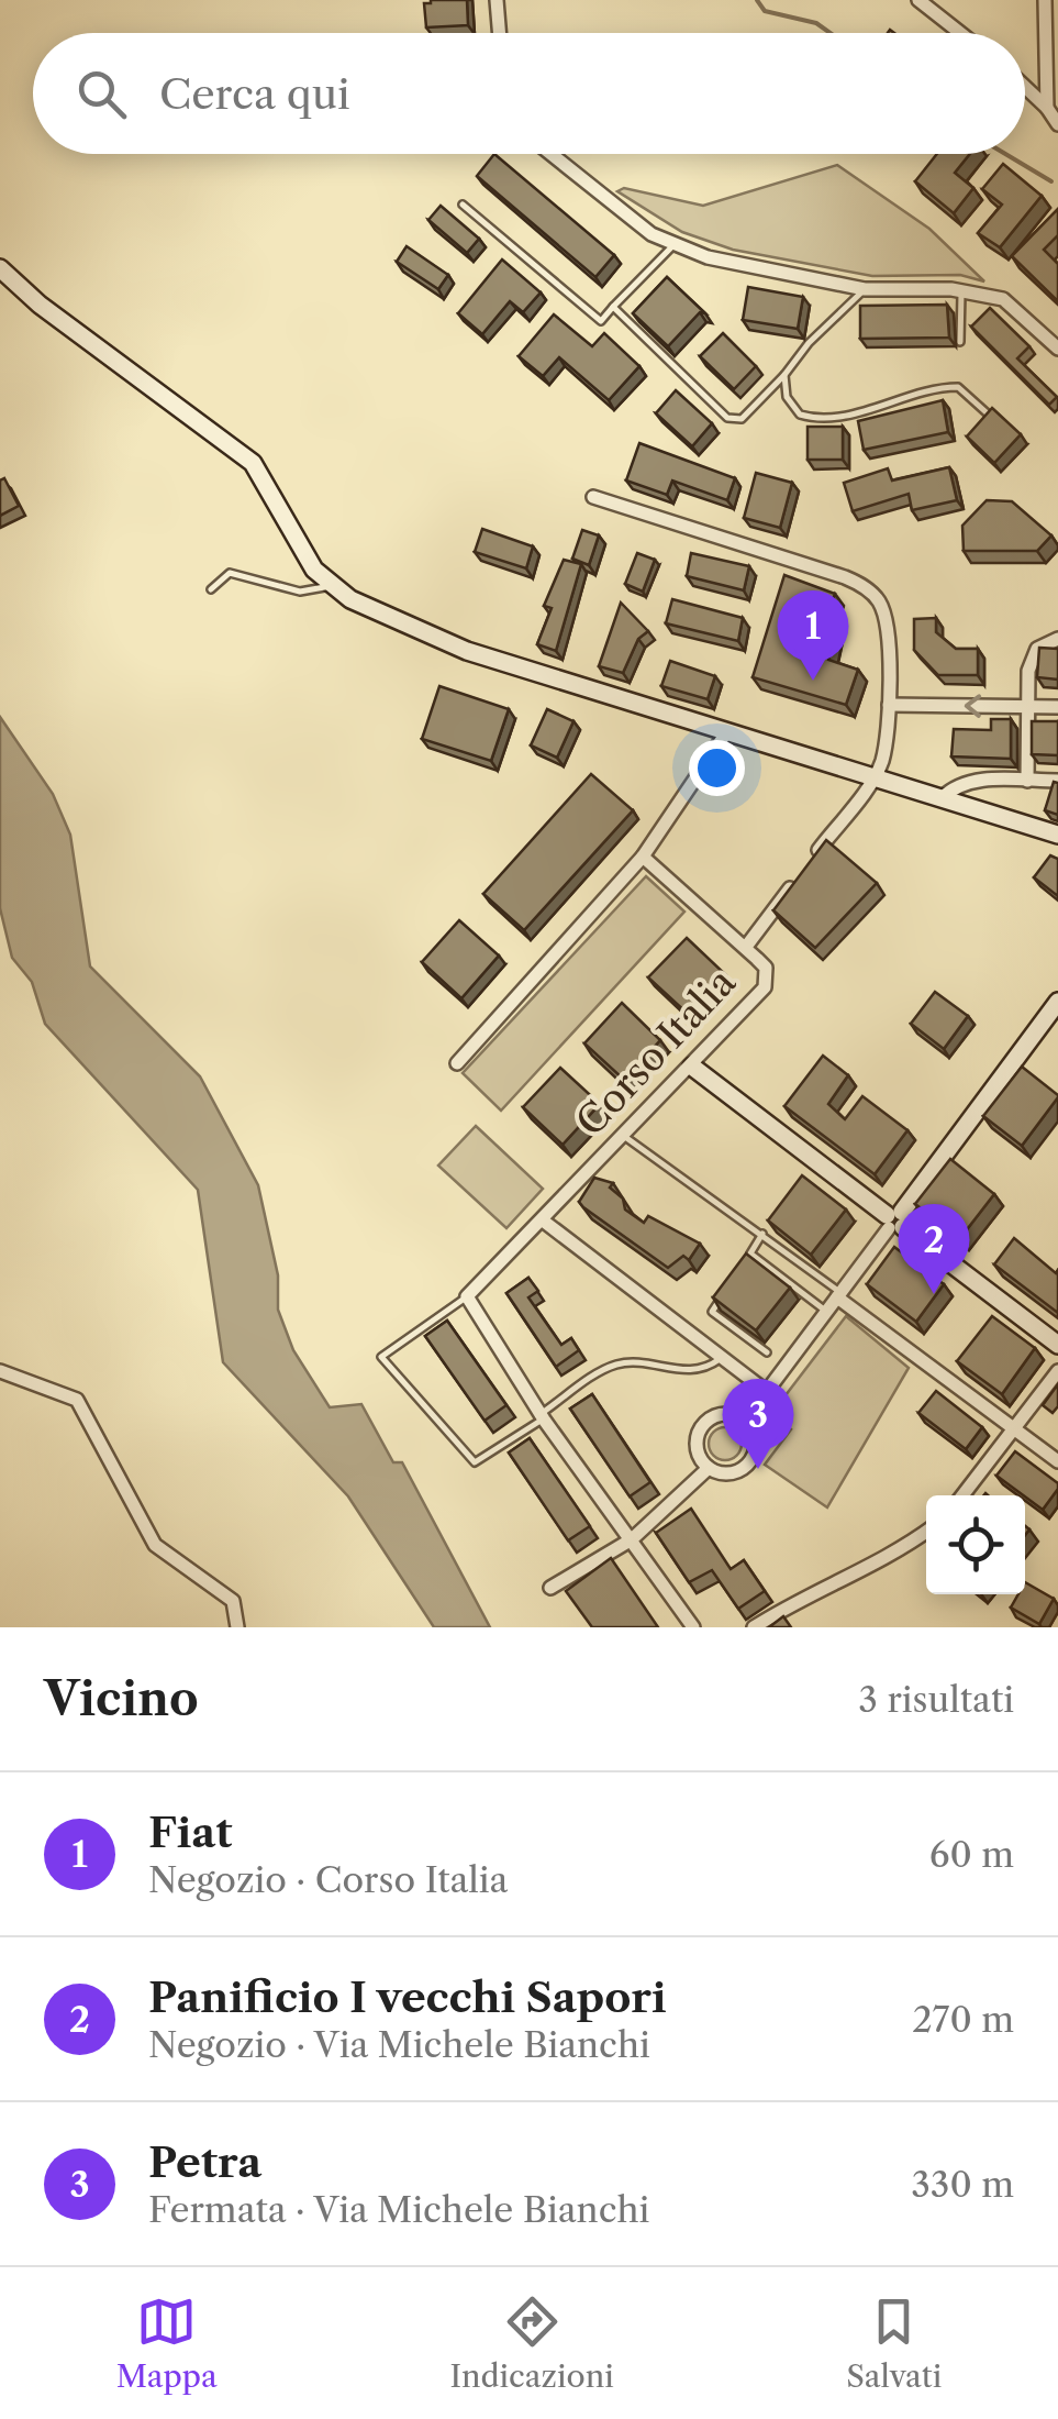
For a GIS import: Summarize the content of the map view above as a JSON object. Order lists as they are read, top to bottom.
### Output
{
  "streets": {
    "street": ["Corso Italia"]
  },
  "page": {
    "search": "Cerca qui",
    "pins": ["1", "2", "3"],
    "heading": ["Vicino", "3 risultati"],
    "list": [
      {
        "mark": "1",
        "name": "Fiat",
        "note": "Negozio · Corso Italia",
        "value": "60 m"
      },
      {
        "mark": "2",
        "name": "Panificio I vecchi Sapori",
        "note": "Negozio · Via Michele Bianchi",
        "value": "270 m"
      },
      {
        "mark": "3",
        "name": "Petra",
        "note": "Fermata · Via Michele Bianchi",
        "value": "330 m"
      }
    ],
    "nav": ["Mappa", "Indicazioni", "Salvati"]
  }
}
